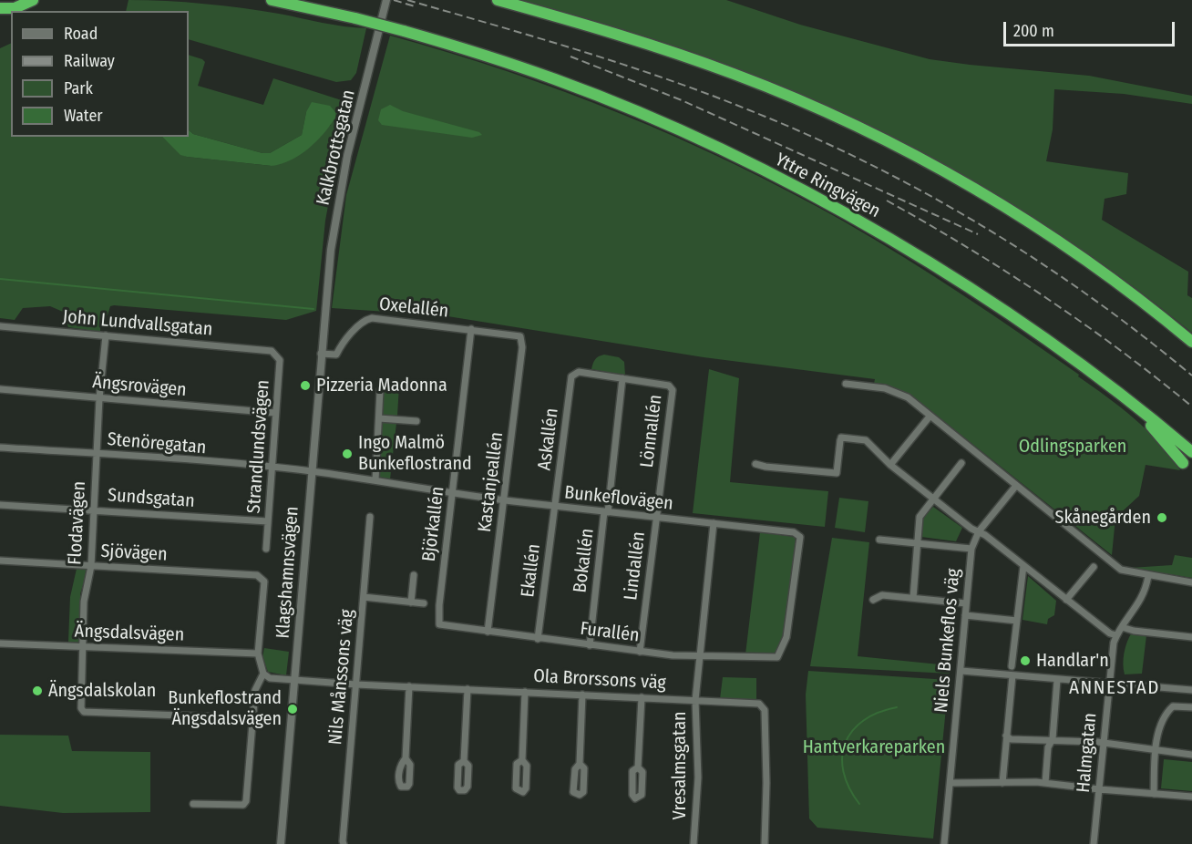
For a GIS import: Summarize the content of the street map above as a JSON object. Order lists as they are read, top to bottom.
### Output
{
  "streets": {
    "highway": ["Yttre Ringvägen"],
    "street": [
      "Kalkbrottsgatan",
      "Oxelallén",
      "John Lundvallsgatan",
      "Ängsrovägen",
      "Lönnallén",
      "Askallén",
      "Stenöregatan",
      "Strandlundsvägen",
      "Kastanjeallén",
      "Sundsgatan",
      "Bunkeflovägen",
      "Flodavägen",
      "Björkallén",
      "Sjövägen",
      "Bokallén",
      "Lindallén",
      "Ekallén",
      "Klagshamnsvägen",
      "Furallén",
      "Ängsdalsvägen",
      "Niels Bunkeflos väg",
      "Nils Månssons väg",
      "Ola Brorssons väg",
      "Halmgatan",
      "Vresalmsgatan"
    ]
  },
  "crossings": [
    ["Kalkbrottsgatan", "Klagshamnsvägen"],
    ["Oxelallén", "Kastanjeallén"],
    ["Oxelallén", "Björkallén"],
    ["Oxelallén", "Klagshamnsvägen"],
    ["John Lundvallsgatan", "Strandlundsvägen"],
    ["John Lundvallsgatan", "Flodavägen"],
    ["Ängsrovägen", "Strandlundsvägen"],
    ["Ängsrovägen", "Flodavägen"],
    ["Lönnallén", "Askallén"],
    ["Lönnallén", "Bunkeflovägen"],
    ["Lönnallén", "Bokallén"],
    ["Lönnallén", "Lindallén"],
    ["Askallén", "Bunkeflovägen"],
    ["Askallén", "Ekallén"],
    ["Stenöregatan", "Strandlundsvägen"],
    ["Stenöregatan", "Bunkeflovägen"],
    ["Stenöregatan", "Flodavägen"],
    ["Stenöregatan", "Klagshamnsvägen"],
    ["Strandlundsvägen", "Sundsgatan"],
    ["Kastanjeallén", "Bunkeflovägen"],
    ["Kastanjeallén", "Furallén"],
    ["Sundsgatan", "Flodavägen"],
    ["Bunkeflovägen", "Björkallén"],
    ["Bunkeflovägen", "Bokallén"],
    ["Bunkeflovägen", "Lindallén"],
    ["Bunkeflovägen", "Ekallén"],
    ["Bunkeflovägen", "Klagshamnsvägen"],
    ["Bunkeflovägen", "Furallén"],
    ["Bunkeflovägen", "Vresalmsgatan"],
    ["Flodavägen", "Sjövägen"],
    ["Flodavägen", "Ängsdalsvägen"],
    ["Björkallén", "Furallén"],
    ["Sjövägen", "Ängsdalsvägen"],
    ["Bokallén", "Furallén"],
    ["Lindallén", "Furallén"],
    ["Ekallén", "Furallén"],
    ["Klagshamnsvägen", "Ola Brorssons väg"],
    ["Furallén", "Vresalmsgatan"],
    ["Nils Månssons väg", "Ola Brorssons väg"],
    ["Ola Brorssons väg", "Vresalmsgatan"]
  ],
  "districts": ["ANNESTAD"],
  "parks": ["Odlingsparken", "Hantverkareparken"],
  "places": [
    "Pizzeria Madonna",
    "Ingo Malmö Bunkeflostrand",
    "Skånegården",
    "Handlar'n",
    "Ängsdalskolan",
    "Bunkeflostrand Ängsdalsvägen"
  ],
  "legend": [
    "Road",
    "Railway",
    "Park",
    "Water"
  ],
  "scale_bar": "200 m"
}
